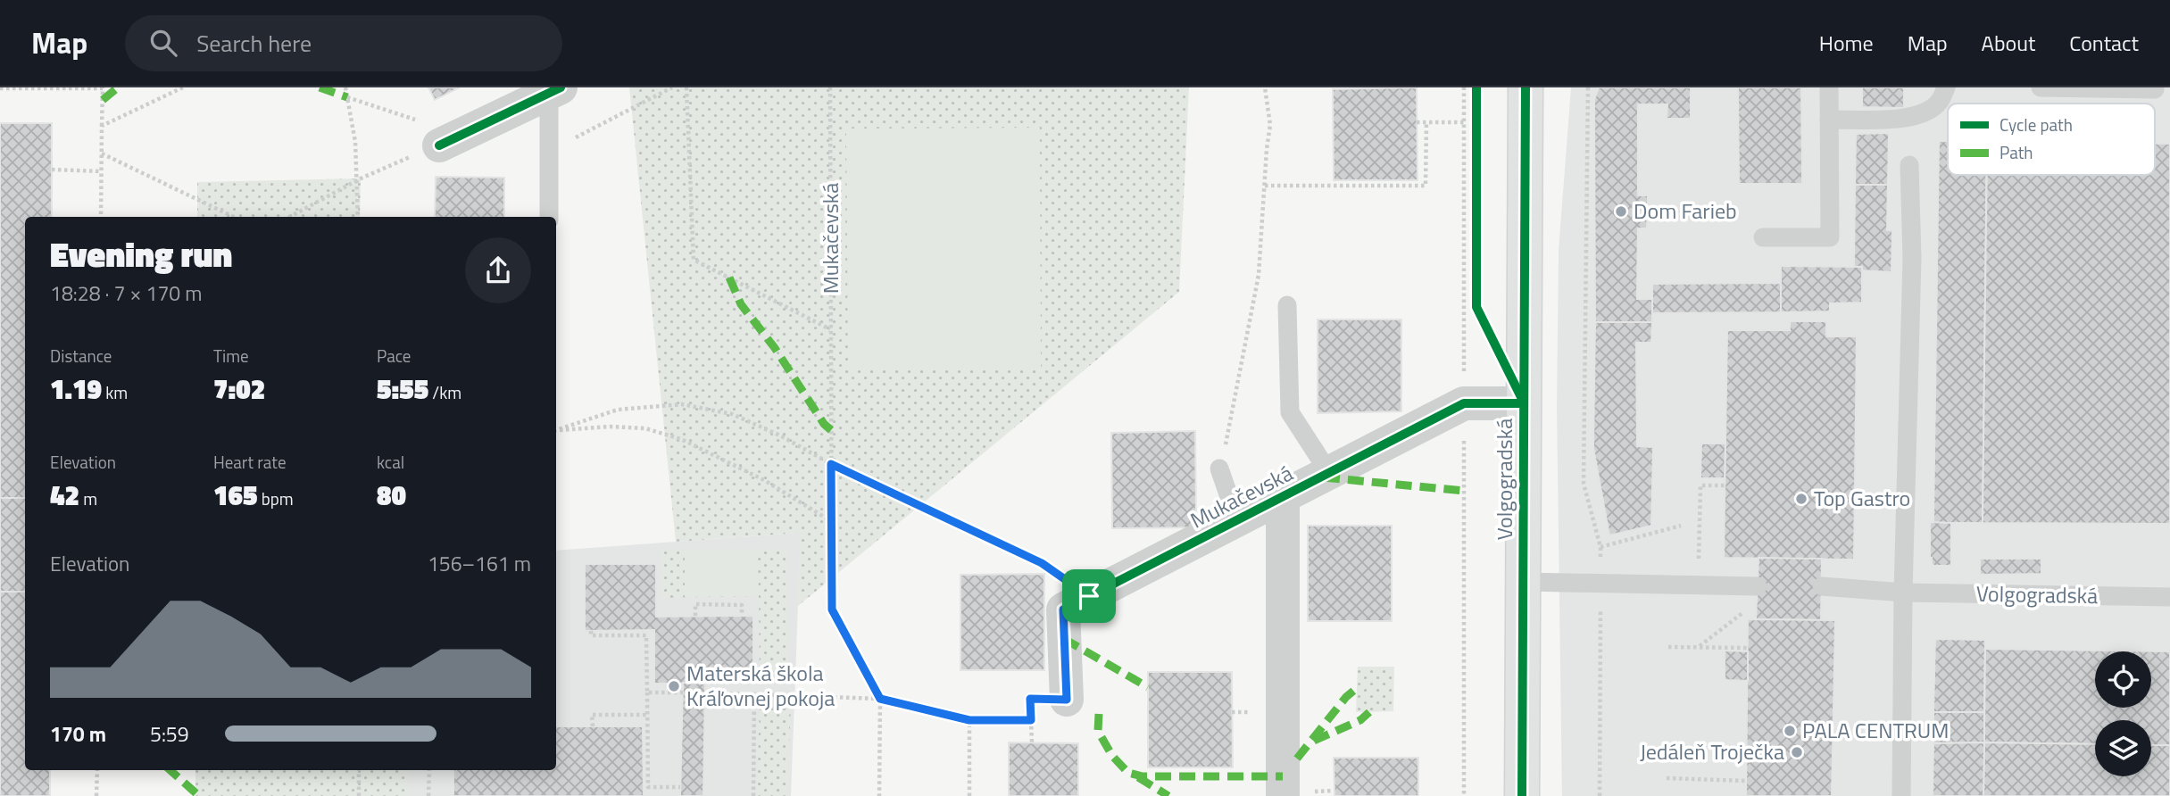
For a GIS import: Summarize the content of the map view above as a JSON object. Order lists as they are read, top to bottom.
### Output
{
  "streets": {
    "street": ["Mukačevská", "Volgogradská"]
  },
  "crossings": [
    ["Mukačevská", "Volgogradská"]
  ],
  "places": [
    "Dom Farieb",
    "Top Gastro",
    "Materská škola Kráľovnej pokoja",
    "PALA CENTRUM",
    "Jedáleň Troječka"
  ],
  "legend": ["Cycle path", "Path"],
  "page": {
    "header": "Map",
    "search": "Search here",
    "nav": [
      "Home",
      "Map",
      "About",
      "Contact"
    ],
    "heading": ["Evening run", "18:28 · 7 × 170 m"],
    "stats": [
      ["Distance", "1.19 km"],
      ["Time", "7:02"],
      ["Pace", "5:55 /km"],
      ["Elevation", "42 m"],
      ["Heart rate", "165 bpm"],
      ["kcal", "80"]
    ],
    "chart": ["Elevation", "156–161 m"],
    "list": [
      {
        "name": "170 m",
        "note": "5:59"
      }
    ]
  }
}
